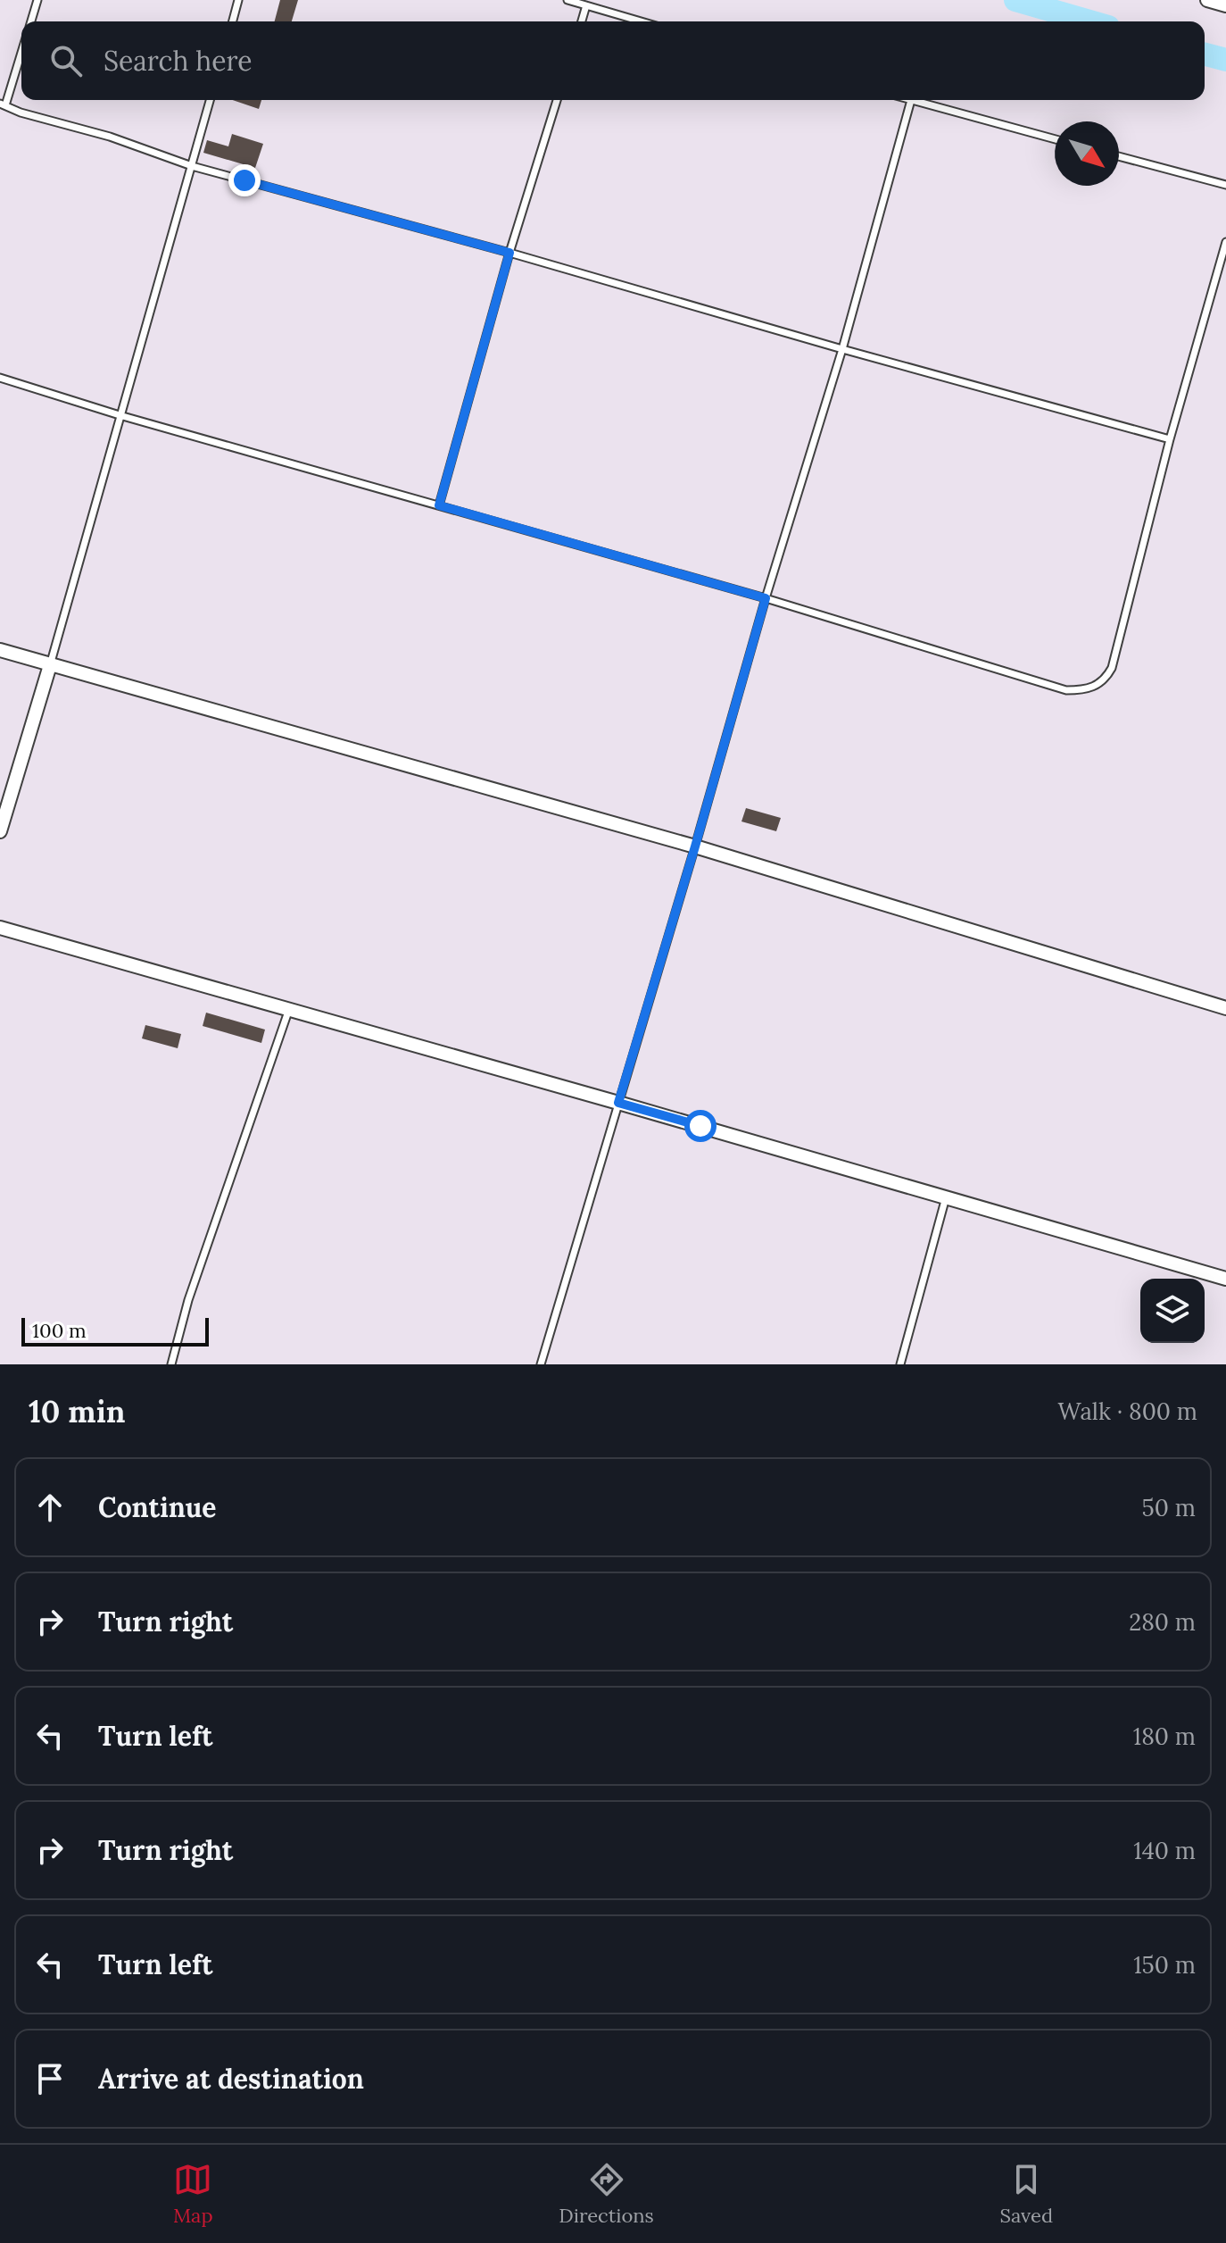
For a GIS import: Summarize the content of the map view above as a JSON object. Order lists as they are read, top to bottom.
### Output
{
  "scale_bar": "100 m",
  "north": "bottom right",
  "page": {
    "search": "Search here",
    "scale": "100 m",
    "heading": ["10 min", "Walk · 800 m"],
    "list": [
      ["Continue", "50 m"],
      ["Turn right", "280 m"],
      ["Turn left", "180 m"],
      ["Turn right", "140 m"],
      ["Turn left", "150 m"],
      "Arrive at destination"
    ],
    "nav": ["Map", "Directions", "Saved"]
  }
}
